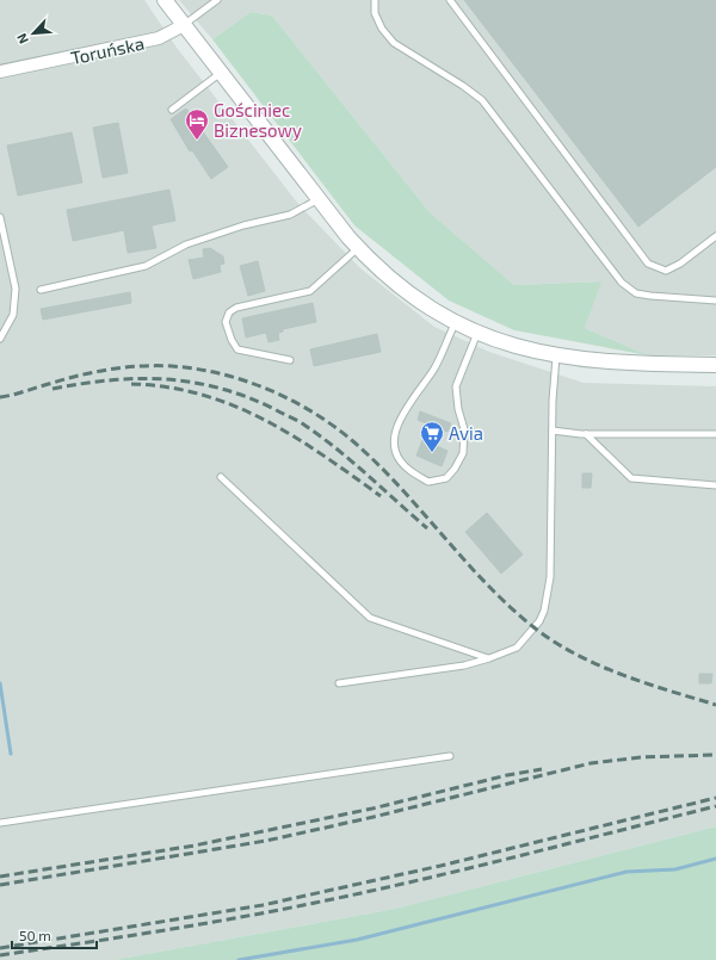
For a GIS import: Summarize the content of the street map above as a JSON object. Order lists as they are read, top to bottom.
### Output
{
  "streets": {
    "street": ["Toruńska"]
  },
  "places": {
    "hotel": ["Gościniec Biznesowy"],
    "supermarket": ["Avia"]
  },
  "scale_bar": "50 m",
  "north": "bottom left"
}
